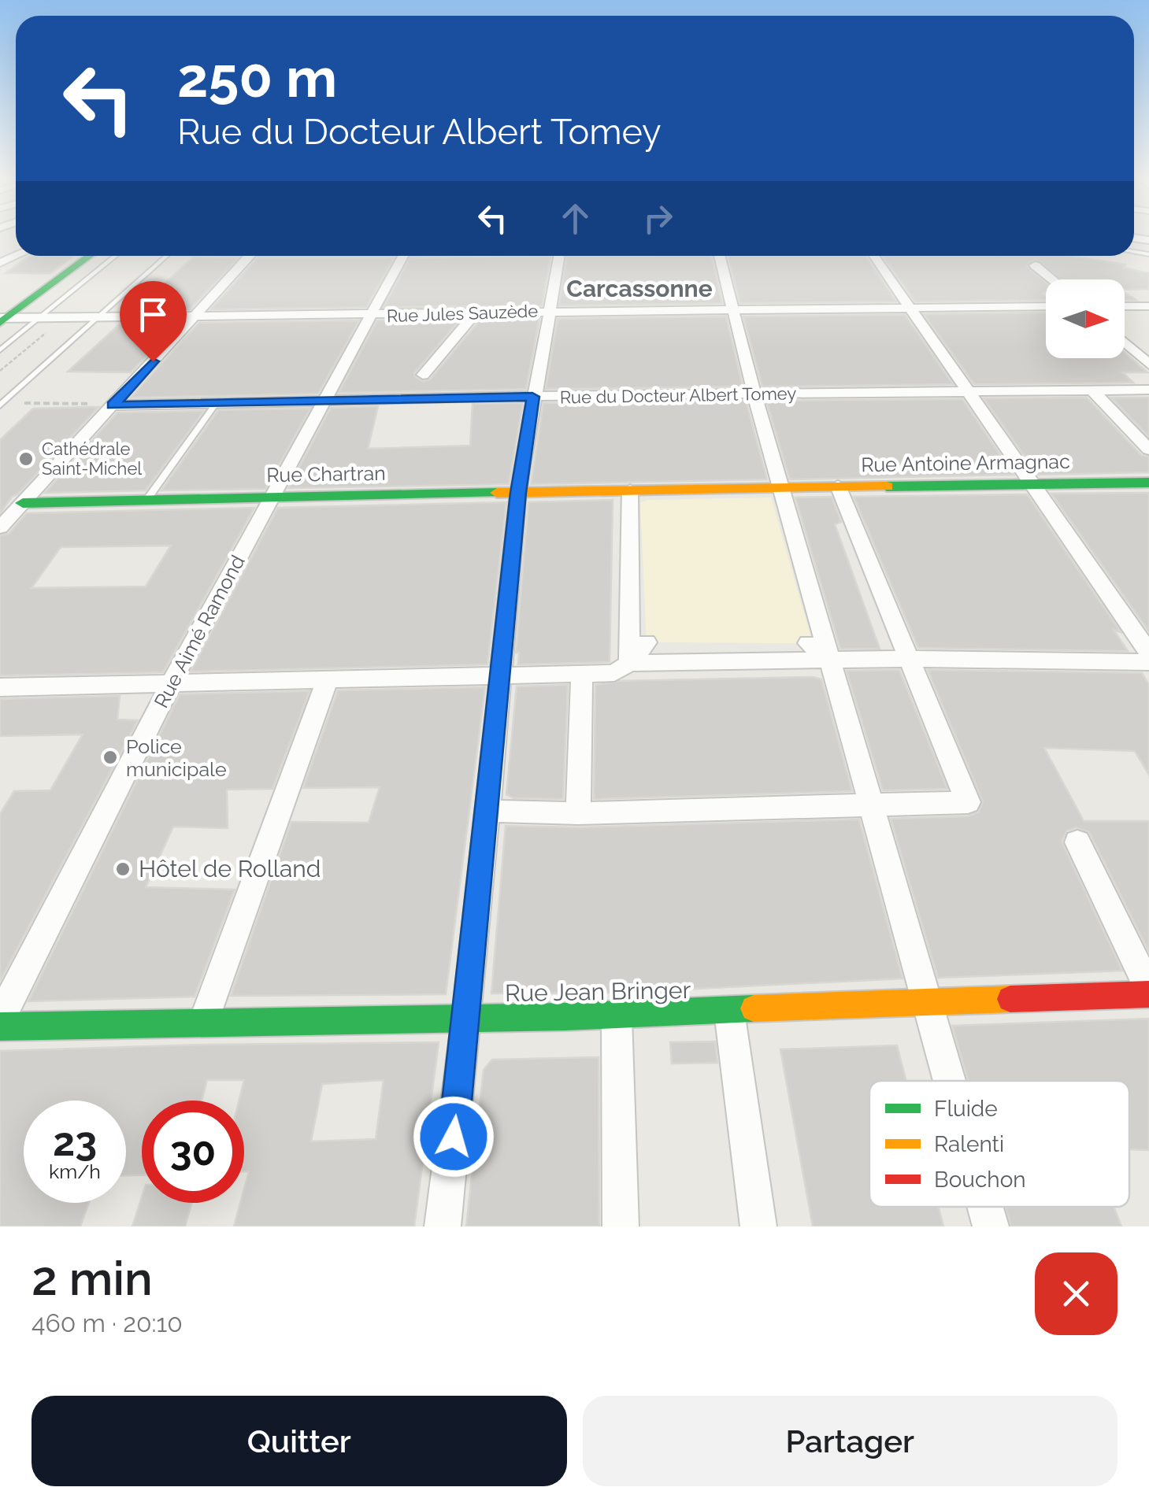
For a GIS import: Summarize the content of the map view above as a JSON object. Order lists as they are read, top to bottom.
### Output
{
  "streets": {
    "street": [
      "Rue Jules Sauzède",
      "Rue du Docteur Albert Tomey",
      "Rue Antoine Armagnac",
      "Rue Chartran",
      "Rue Aimé Ramond",
      "Rue Jean Bringer"
    ]
  },
  "crossings": [
    ["Rue Jules Sauzède", "Rue Aimé Ramond"],
    ["Rue du Docteur Albert Tomey", "Rue Aimé Ramond"],
    ["Rue Antoine Armagnac", "Rue Chartran"],
    ["Rue Chartran", "Rue Aimé Ramond"]
  ],
  "districts": ["Carcassonne"],
  "places": ["Cathédrale Saint-Michel", "Police municipale", "Hôtel de Rolland"],
  "legend": ["Fluide", "Ralenti", "Bouchon"],
  "north": "right",
  "page": {
    "turn": ["250 m", "Rue du Docteur Albert Tomey"],
    "speed": "23 km/h",
    "limit": "30",
    "heading": ["2 min", "460 m · 20:10"],
    "buttons": ["Quitter", "Partager"]
  }
}
